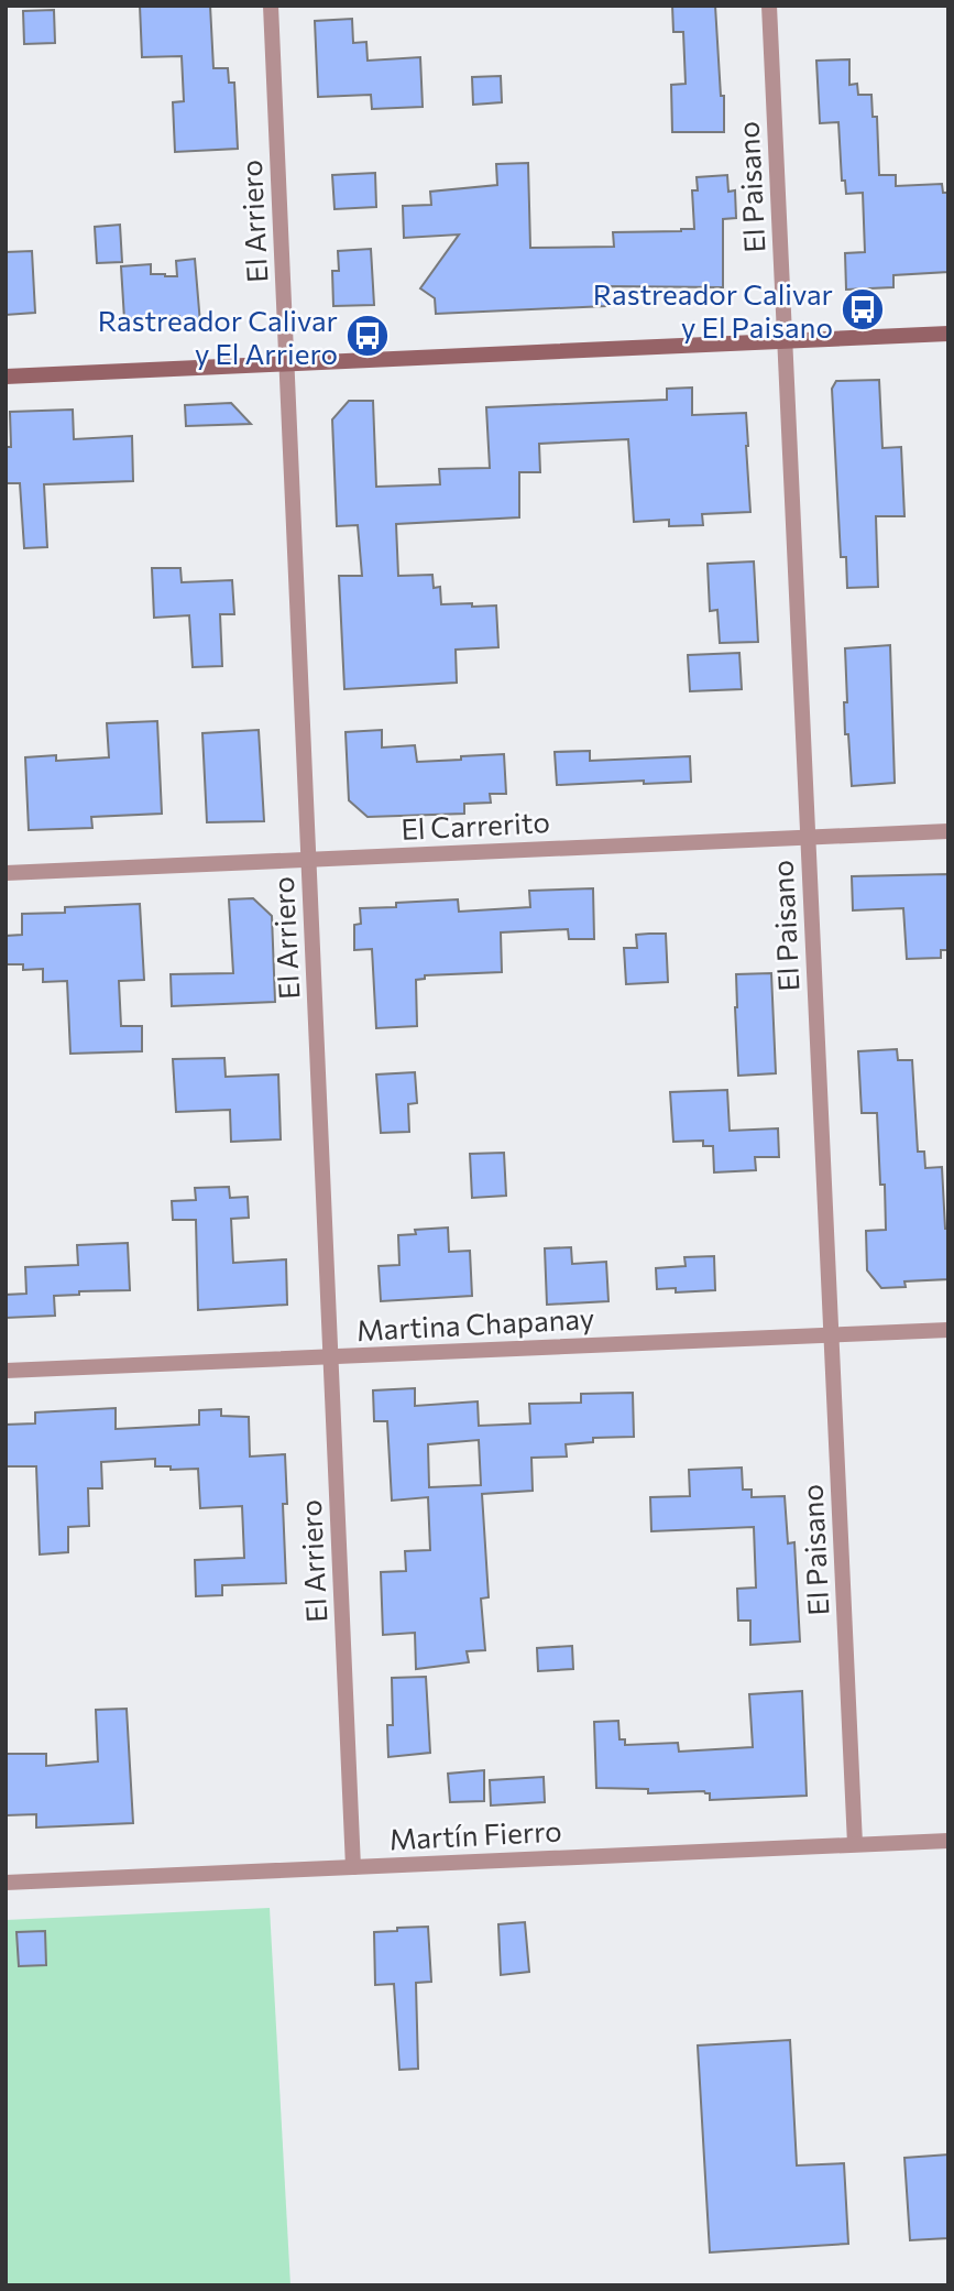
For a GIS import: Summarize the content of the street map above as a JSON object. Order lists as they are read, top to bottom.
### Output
{
  "streets": {
    "street": [
      "El Paisano",
      "El Arriero",
      "El Carrerito",
      "Martina Chapanay",
      "Martín Fierro"
    ]
  },
  "crossings": [
    ["El Paisano", "El Carrerito"],
    ["El Paisano", "Martina Chapanay"],
    ["El Paisano", "Martín Fierro"],
    ["El Arriero", "El Carrerito"],
    ["El Arriero", "Martina Chapanay"],
    ["El Arriero", "Martín Fierro"]
  ],
  "places": {
    "bus stop": ["Rastreador Calivar y El Paisano", "Rastreador Calivar y El Arriero"]
  }
}
